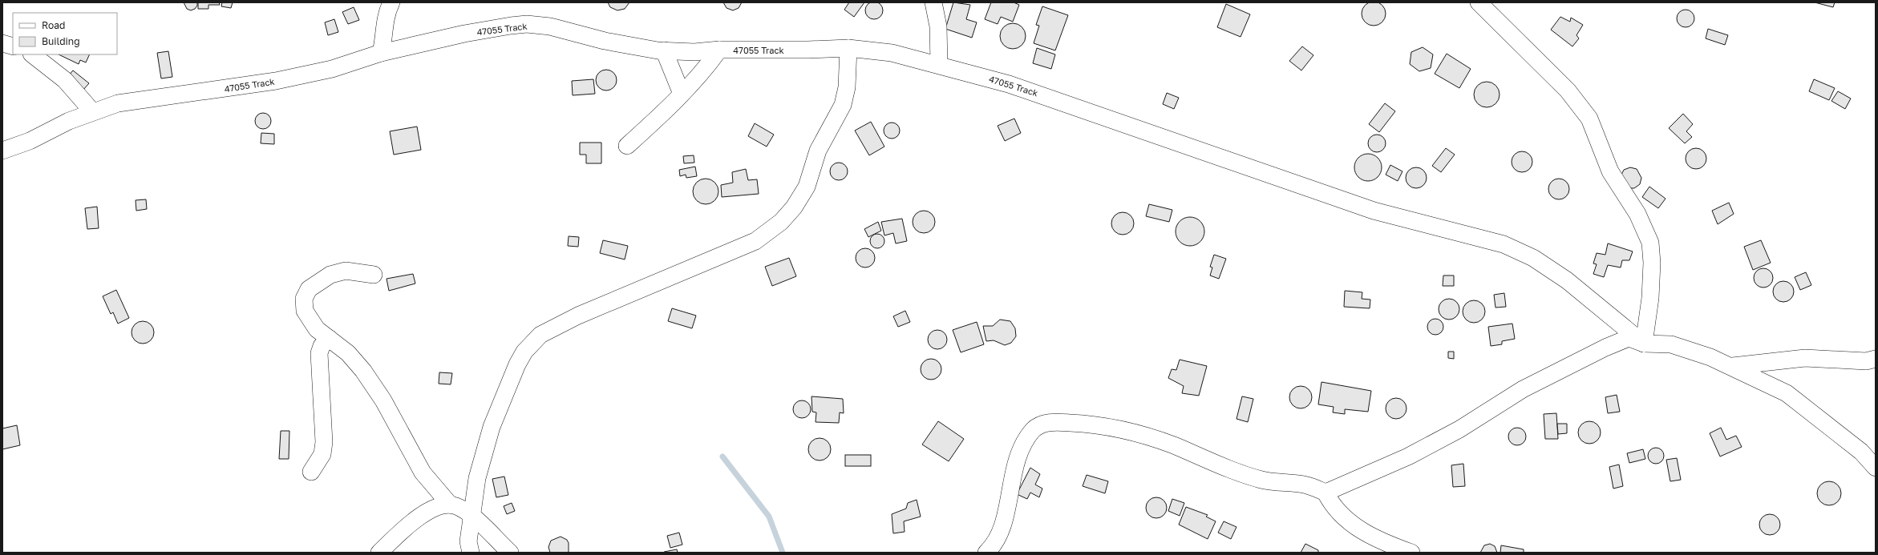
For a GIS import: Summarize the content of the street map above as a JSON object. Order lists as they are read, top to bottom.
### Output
{
  "streets": {
    "street": ["47055 Track"]
  },
  "legend": ["Road", "Building"]
}
